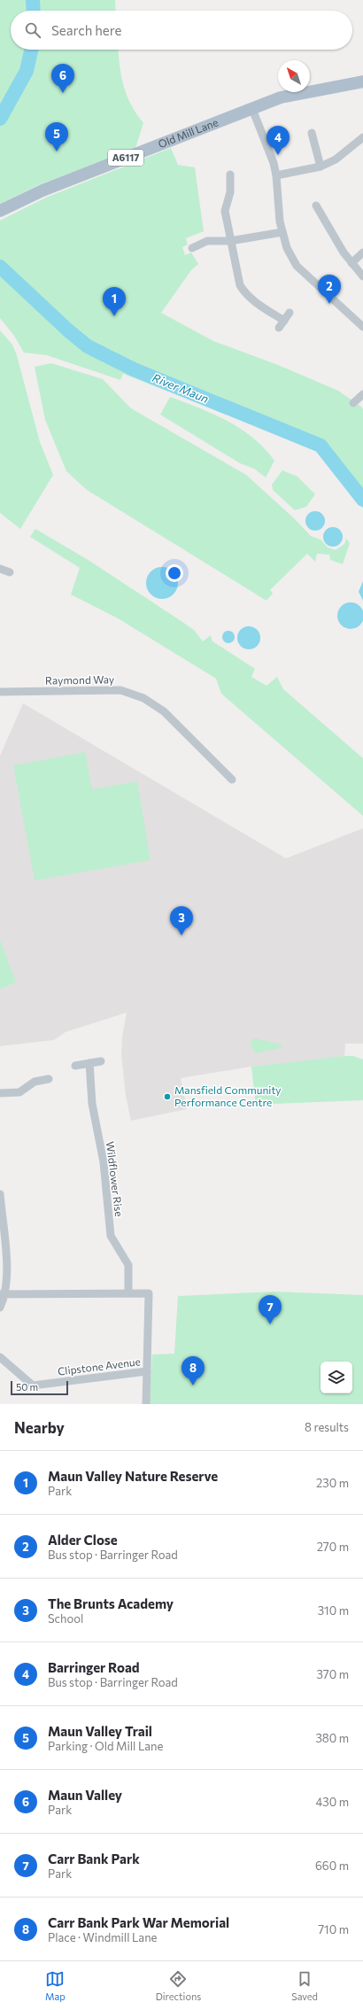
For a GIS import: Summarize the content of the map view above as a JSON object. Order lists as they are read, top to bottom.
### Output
{
  "streets": {
    "main road": ["Old Mill Lane", "A6117"],
    "street": ["Raymond Way", "Wildflower Rise", "Clipstone Avenue"]
  },
  "water": ["River Maun"],
  "places": ["Mansfield Community Performance Centre"],
  "scale_bar": "50 m",
  "north": "top left",
  "page": {
    "search": "Search here",
    "pins": [
      "6",
      "5",
      "4",
      "2",
      "1",
      "3",
      "7",
      "8"
    ],
    "scale": "50 m",
    "heading": ["Nearby", "8 results"],
    "list": [
      {
        "mark": "1",
        "name": "Maun Valley Nature Reserve",
        "note": "Park",
        "value": "230 m"
      },
      {
        "mark": "2",
        "name": "Alder Close",
        "note": "Bus stop · Barringer Road",
        "value": "270 m"
      },
      {
        "mark": "3",
        "name": "The Brunts Academy",
        "note": "School",
        "value": "310 m"
      },
      {
        "mark": "4",
        "name": "Barringer Road",
        "note": "Bus stop · Barringer Road",
        "value": "370 m"
      },
      {
        "mark": "5",
        "name": "Maun Valley Trail",
        "note": "Parking · Old Mill Lane",
        "value": "380 m"
      },
      {
        "mark": "6",
        "name": "Maun Valley",
        "note": "Park",
        "value": "430 m"
      },
      {
        "mark": "7",
        "name": "Carr Bank Park",
        "note": "Park",
        "value": "660 m"
      },
      {
        "mark": "8",
        "name": "Carr Bank Park War Memorial",
        "note": "Place · Windmill Lane",
        "value": "710 m"
      }
    ],
    "nav": ["Map", "Directions", "Saved"]
  }
}
